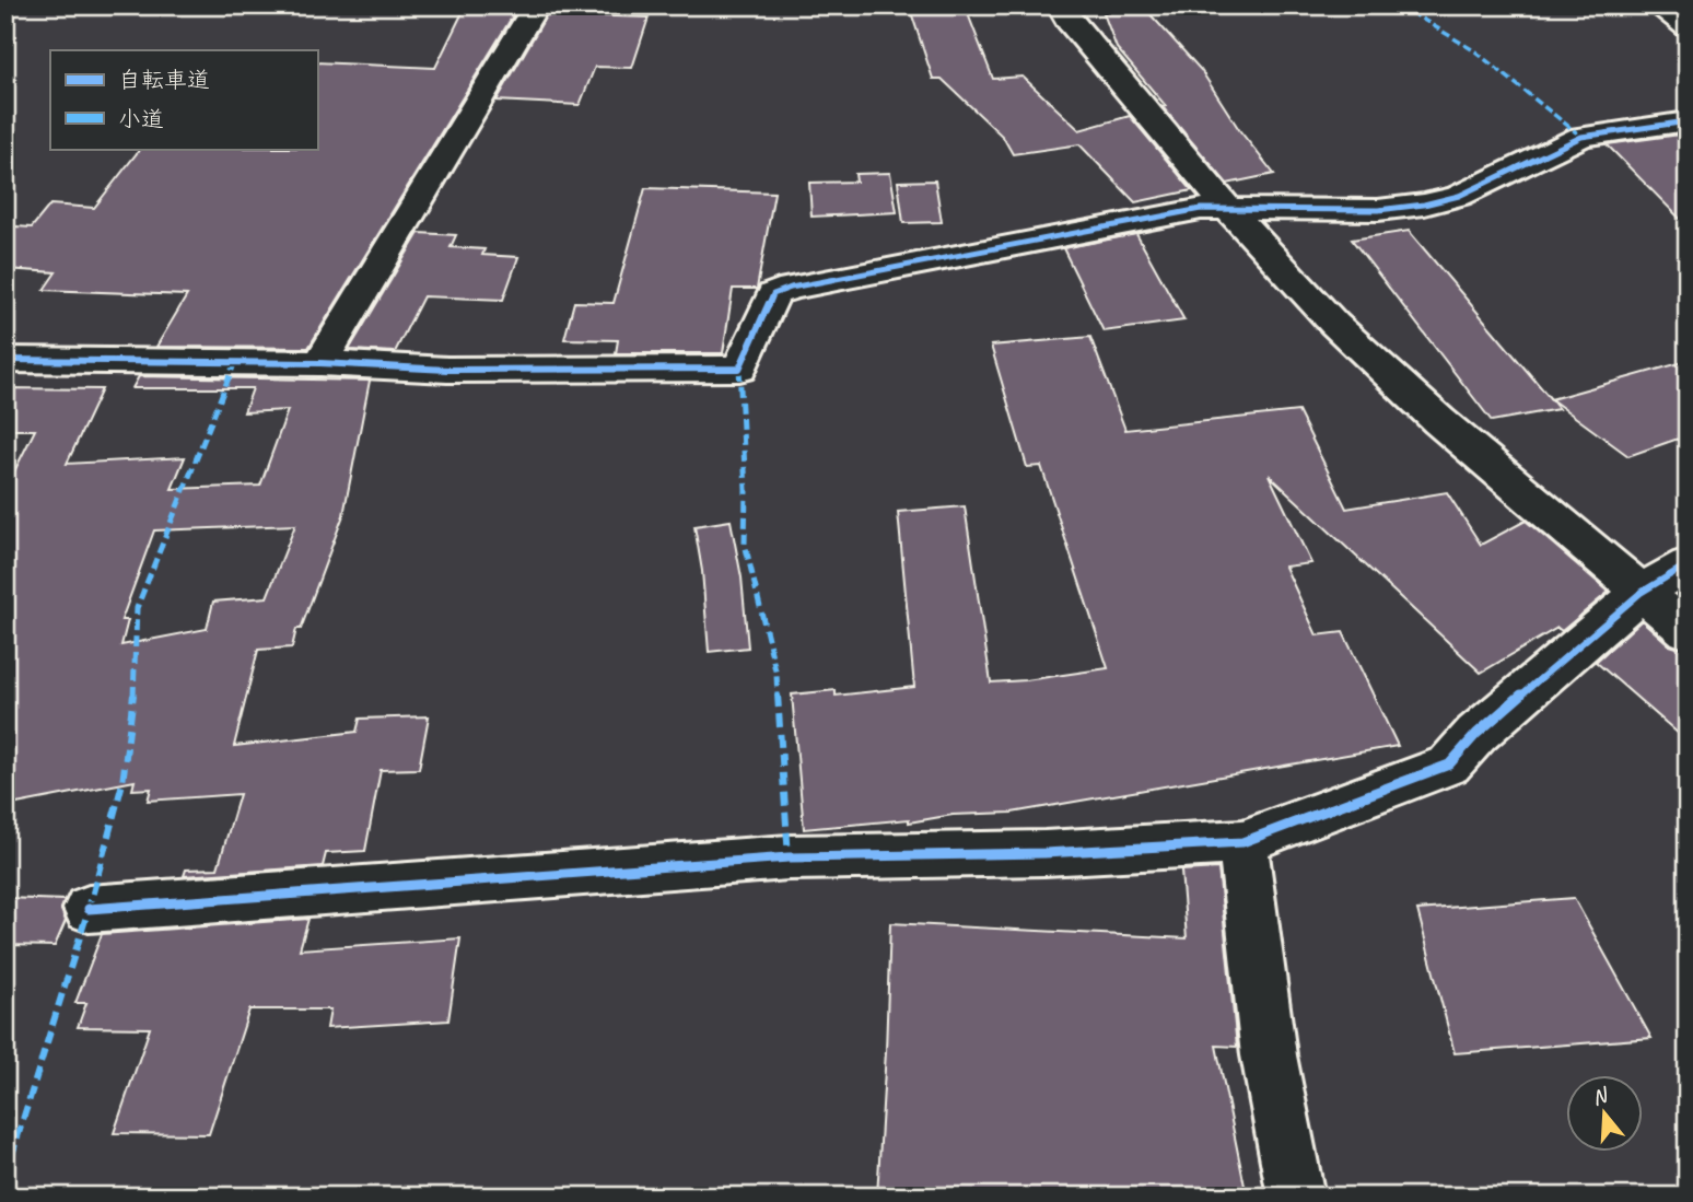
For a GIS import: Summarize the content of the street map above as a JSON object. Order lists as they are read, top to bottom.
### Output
{
  "legend": ["自転車道", "小道"],
  "north": "top"
}
